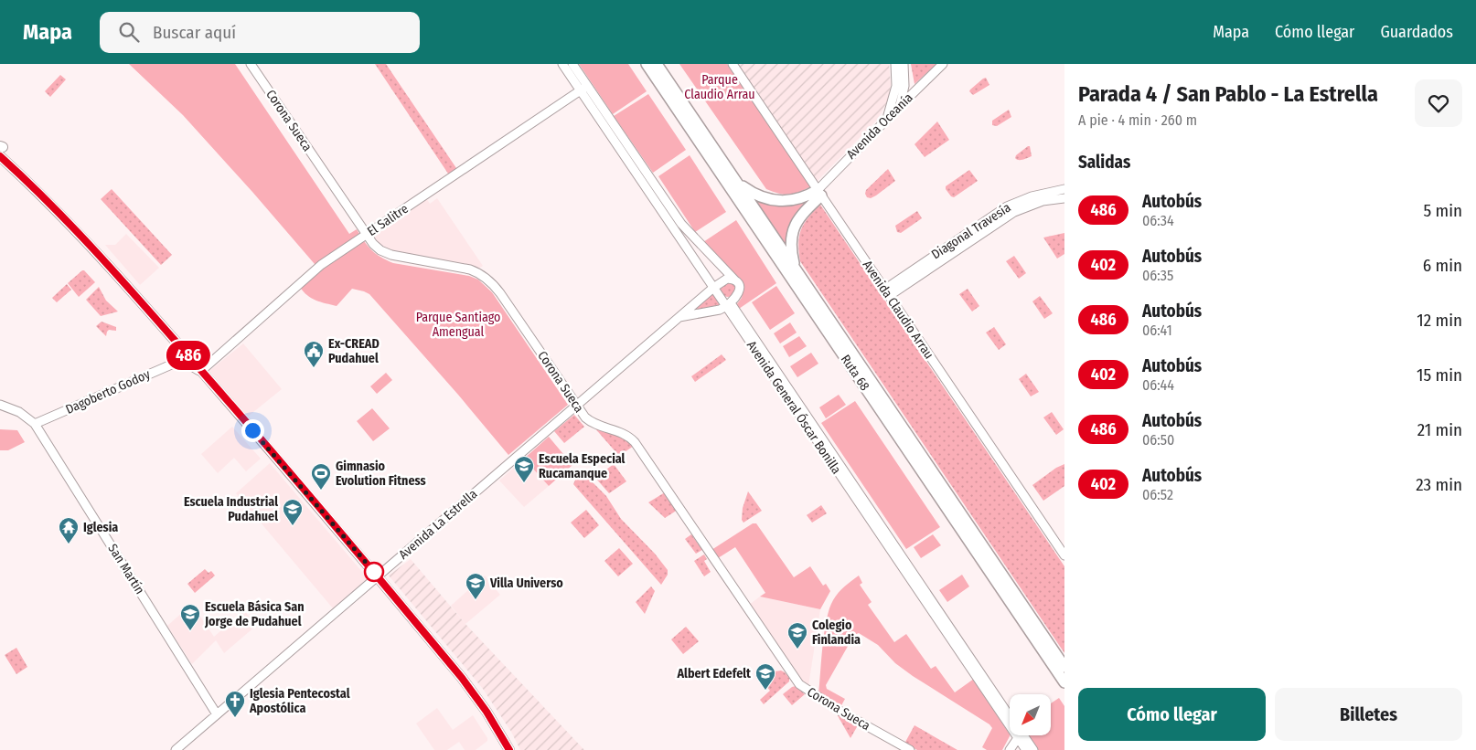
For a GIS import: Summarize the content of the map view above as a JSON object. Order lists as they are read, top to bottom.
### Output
{
  "streets": {
    "highway": ["Ruta 68"],
    "street": [
      "Corona Sueca",
      "Avenida Oceanía",
      "El Salitre",
      "Diagonal Travesía",
      "Avenida Claudio Arrau",
      "Dagoberto Godoy",
      "Avenida General Óscar Bonilla",
      "Avenida La Estrella",
      "San Martín"
    ]
  },
  "crossings": [
    ["Corona Sueca", "El Salitre"],
    ["Corona Sueca", "Avenida La Estrella"],
    ["Avenida Oceanía", "Avenida Claudio Arrau"],
    ["El Salitre", "Avenida General Óscar Bonilla"],
    ["Diagonal Travesía", "Avenida Claudio Arrau"],
    ["Dagoberto Godoy", "San Martín"],
    ["Avenida General Óscar Bonilla", "Avenida La Estrella"],
    ["Avenida La Estrella", "San Martín"]
  ],
  "parks": ["Parque Claudio Arrau", "Parque Santiago Amengual"],
  "places": {
    "public building": ["Ex-CREAD Pudahuel"],
    "school or university": [
      "Escuela Especial Rucamanque",
      "Escuela Industrial Pudahuel",
      "Villa Universo",
      "Escuela Básica San Jorge de Pudahuel",
      "Colegio Finlandia",
      "Albert Edefelt"
    ],
    "sports": ["Gimnasio Evolution Fitness"],
    "temple": ["Iglesia"],
    "church": ["Iglesia Pentecostal Apostólica"]
  },
  "lines": ["bus line 486"],
  "north": "bottom left",
  "page": {
    "header": "Mapa",
    "search": "Buscar aquí",
    "nav": ["Mapa", "Cómo llegar", "Guardados"],
    "on_map": "486",
    "heading": [
      ["Parada 4 / San Pablo - La Estrella", "A pie · 4 min · 260 m"],
      "Salidas"
    ],
    "list": [
      {
        "mark": "486",
        "name": "Autobús",
        "note": "06:34",
        "value": "5 min"
      },
      {
        "mark": "402",
        "name": "Autobús",
        "note": "06:35",
        "value": "6 min"
      },
      {
        "mark": "486",
        "name": "Autobús",
        "note": "06:41",
        "value": "12 min"
      },
      {
        "mark": "402",
        "name": "Autobús",
        "note": "06:44",
        "value": "15 min"
      },
      {
        "mark": "486",
        "name": "Autobús",
        "note": "06:50",
        "value": "21 min"
      },
      {
        "mark": "402",
        "name": "Autobús",
        "note": "06:52",
        "value": "23 min"
      }
    ],
    "buttons": ["Cómo llegar", "Billetes"]
  }
}
